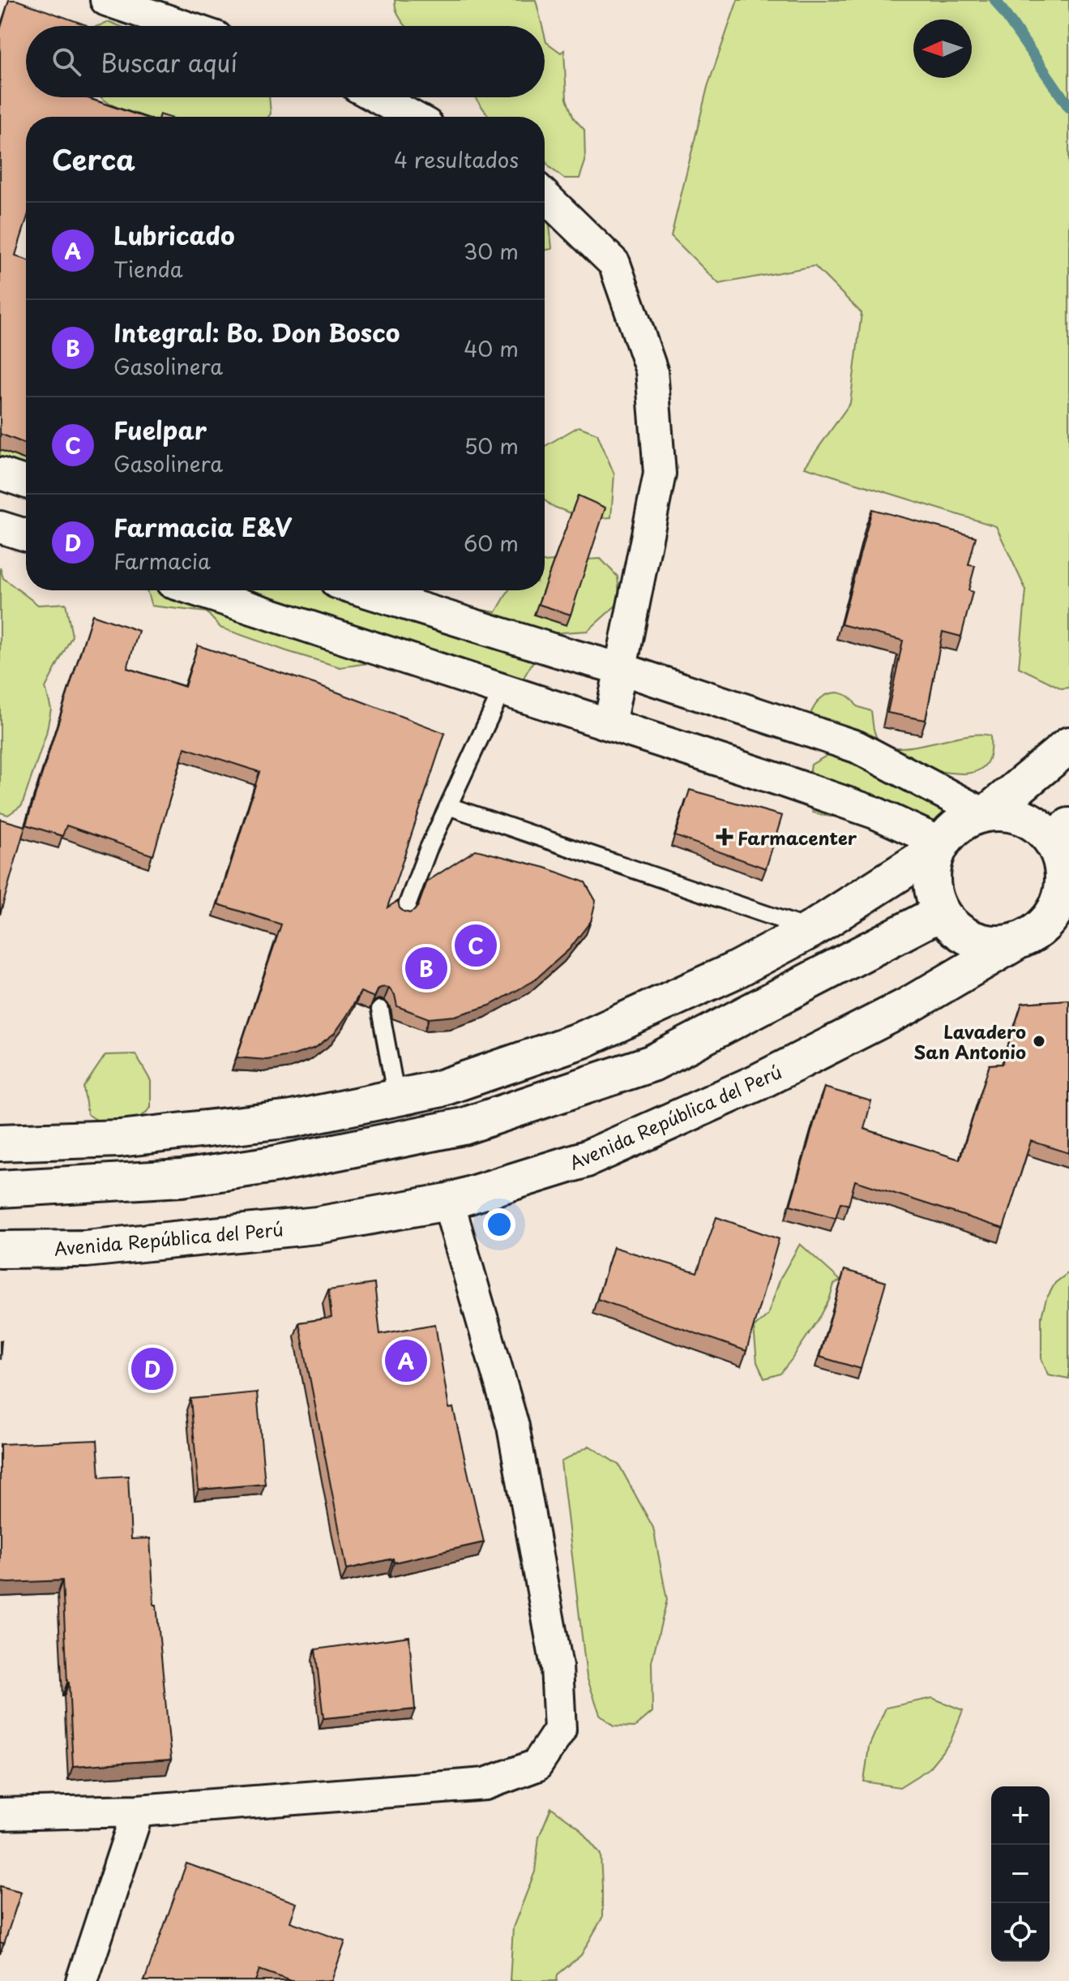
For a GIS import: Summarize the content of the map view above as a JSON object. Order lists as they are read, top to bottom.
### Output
{
  "streets": {
    "main road": ["Avenida República del Perú"]
  },
  "places": {
    "health": ["Farmacenter"],
    "other": ["Lavadero San Antonio"]
  },
  "north": "left",
  "page": {
    "search": "Buscar aquí",
    "heading": ["Cerca", "4 resultados"],
    "list": [
      {
        "mark": "A",
        "name": "Lubricado",
        "note": "Tienda",
        "value": "30 m"
      },
      {
        "mark": "B",
        "name": "Integral: Bo. Don Bosco",
        "note": "Gasolinera",
        "value": "40 m"
      },
      {
        "mark": "C",
        "name": "Fuelpar",
        "note": "Gasolinera",
        "value": "50 m"
      },
      {
        "mark": "D",
        "name": "Farmacia E&V",
        "note": "Farmacia",
        "value": "60 m"
      }
    ],
    "pins": [
      "C",
      "B",
      "A",
      "D"
    ],
    "map_buttons": ["+", "−"]
  }
}
